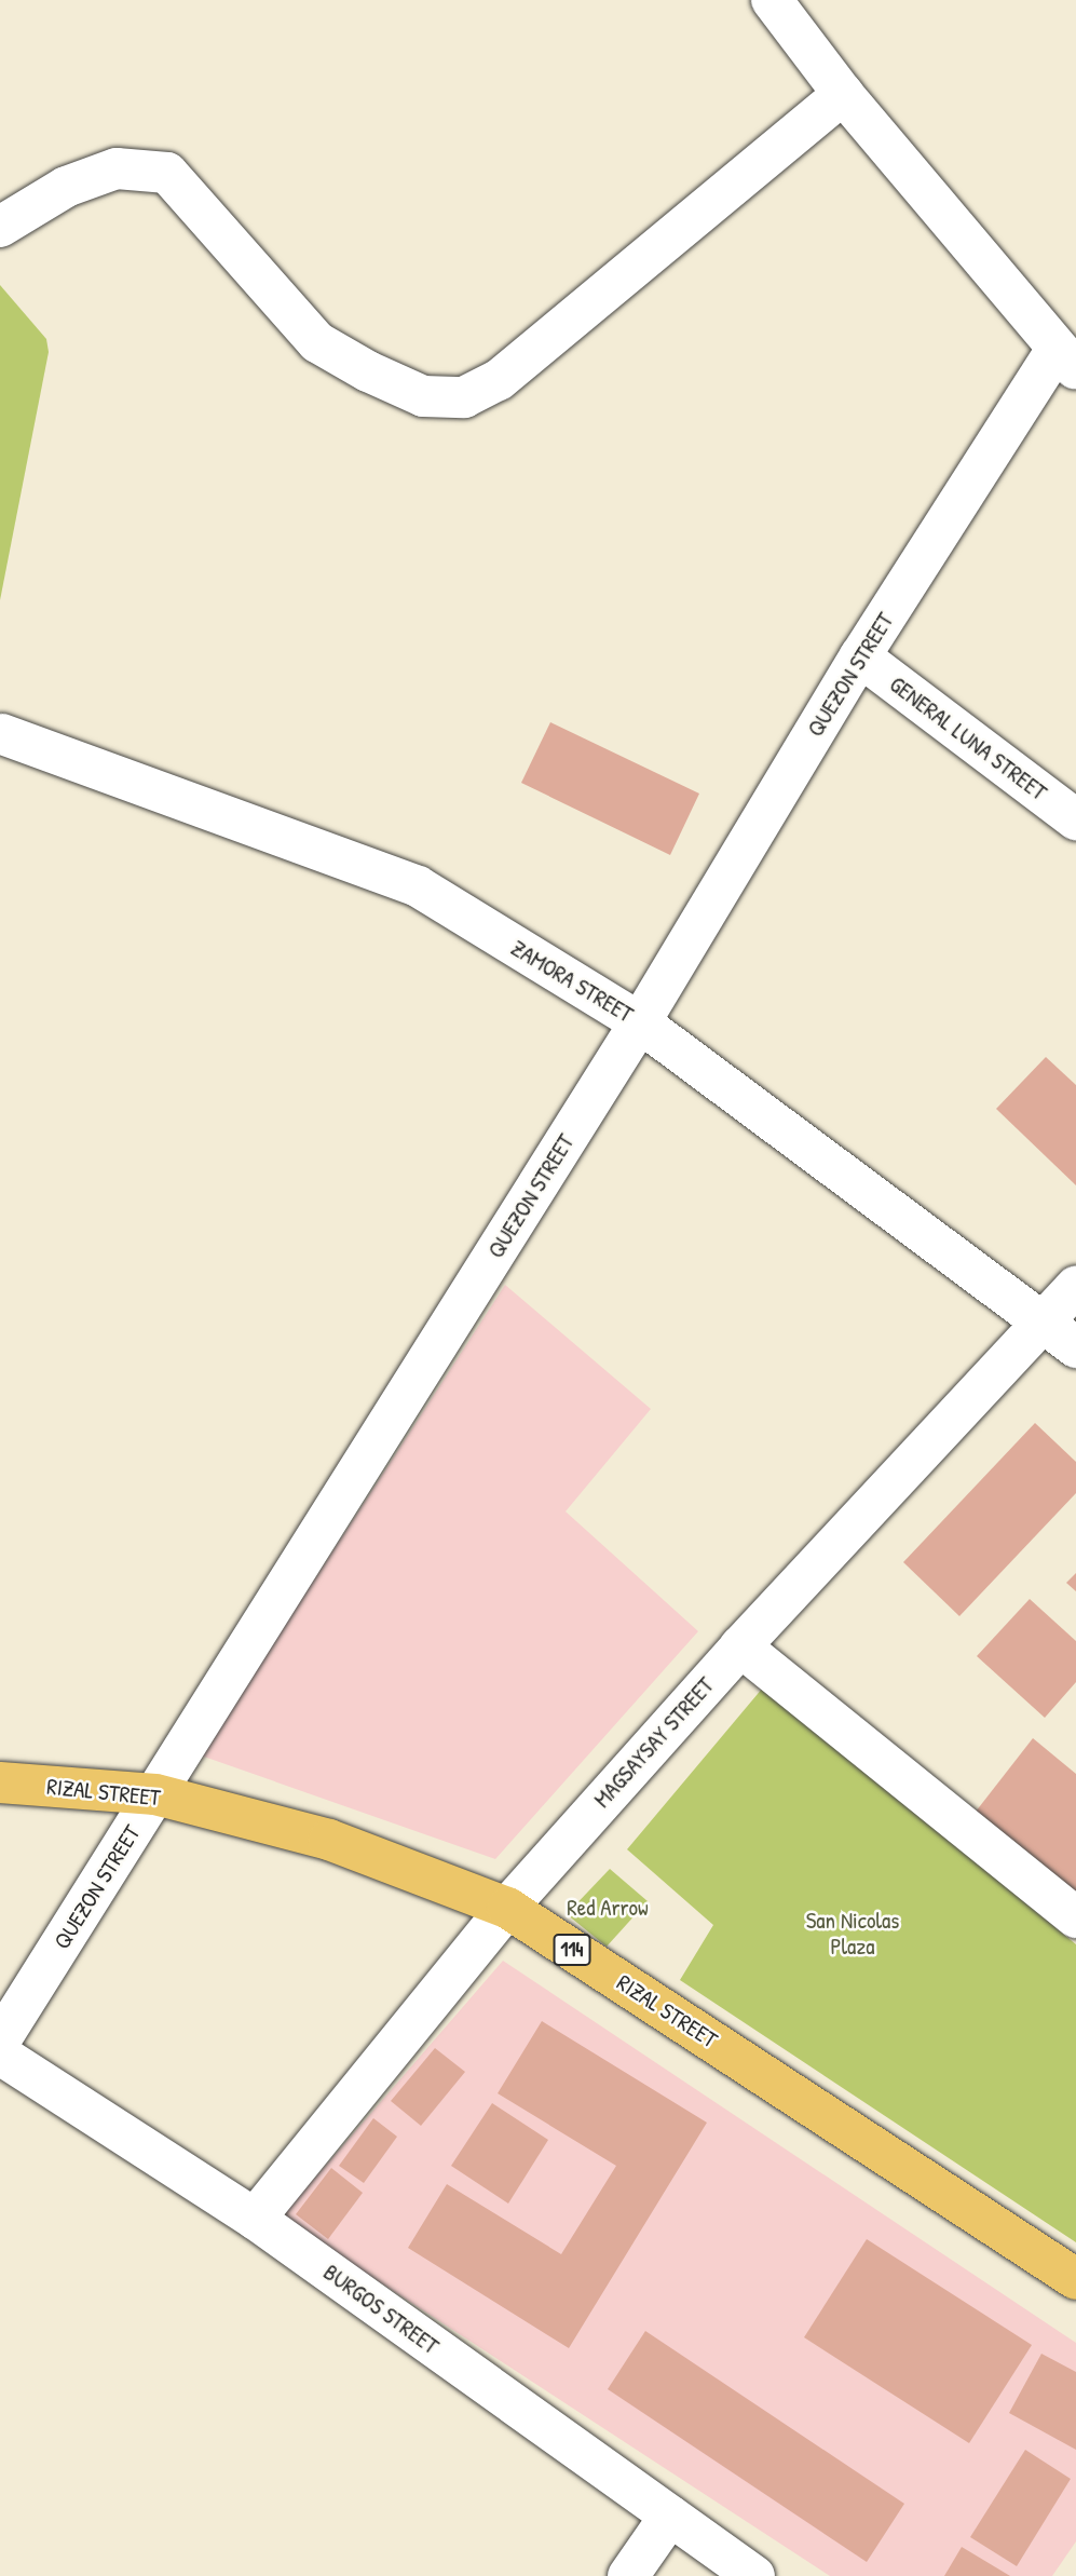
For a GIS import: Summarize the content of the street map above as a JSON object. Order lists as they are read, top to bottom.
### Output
{
  "streets": {
    "main road": ["RIZAL STREET", "114"],
    "street": [
      "QUEZON STREET",
      "GENERAL LUNA STREET",
      "ZAMORA STREET",
      "MAGSAYSAY STREET",
      "BURGOS STREET"
    ]
  },
  "crossings": [
    ["QUEZON STREET", "GENERAL LUNA STREET"],
    ["QUEZON STREET", "ZAMORA STREET"],
    ["QUEZON STREET", "RIZAL STREET"],
    ["ZAMORA STREET", "MAGSAYSAY STREET"],
    ["MAGSAYSAY STREET", "RIZAL STREET"],
    ["MAGSAYSAY STREET", "BURGOS STREET"]
  ],
  "parks": ["Red Arrow", "San Nicolas Plaza"]
}
